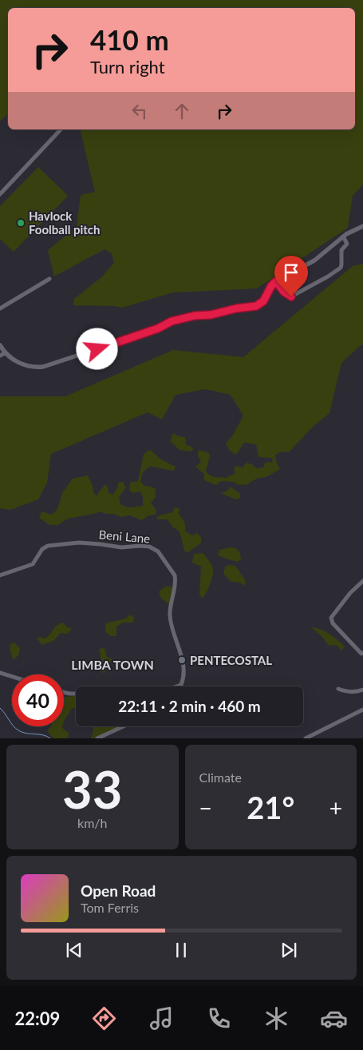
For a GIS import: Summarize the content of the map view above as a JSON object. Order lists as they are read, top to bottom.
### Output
{
  "streets": {
    "street": ["Beni Lane"]
  },
  "districts": ["LIMBA TOWN"],
  "places": ["Havlock Foolball pitch", "PENTECOSTAL"],
  "page": {
    "turn": ["410 m", "Turn right"],
    "limit": "40",
    "trip": "22:11 · 2 min · 460 m",
    "tile": [
      ["33", "km/h"],
      "Climate"
    ],
    "heat": ["−", "21°", "+"],
    "song": ["Open Road", "Tom Ferris"],
    "tabs": "22:09"
  }
}
